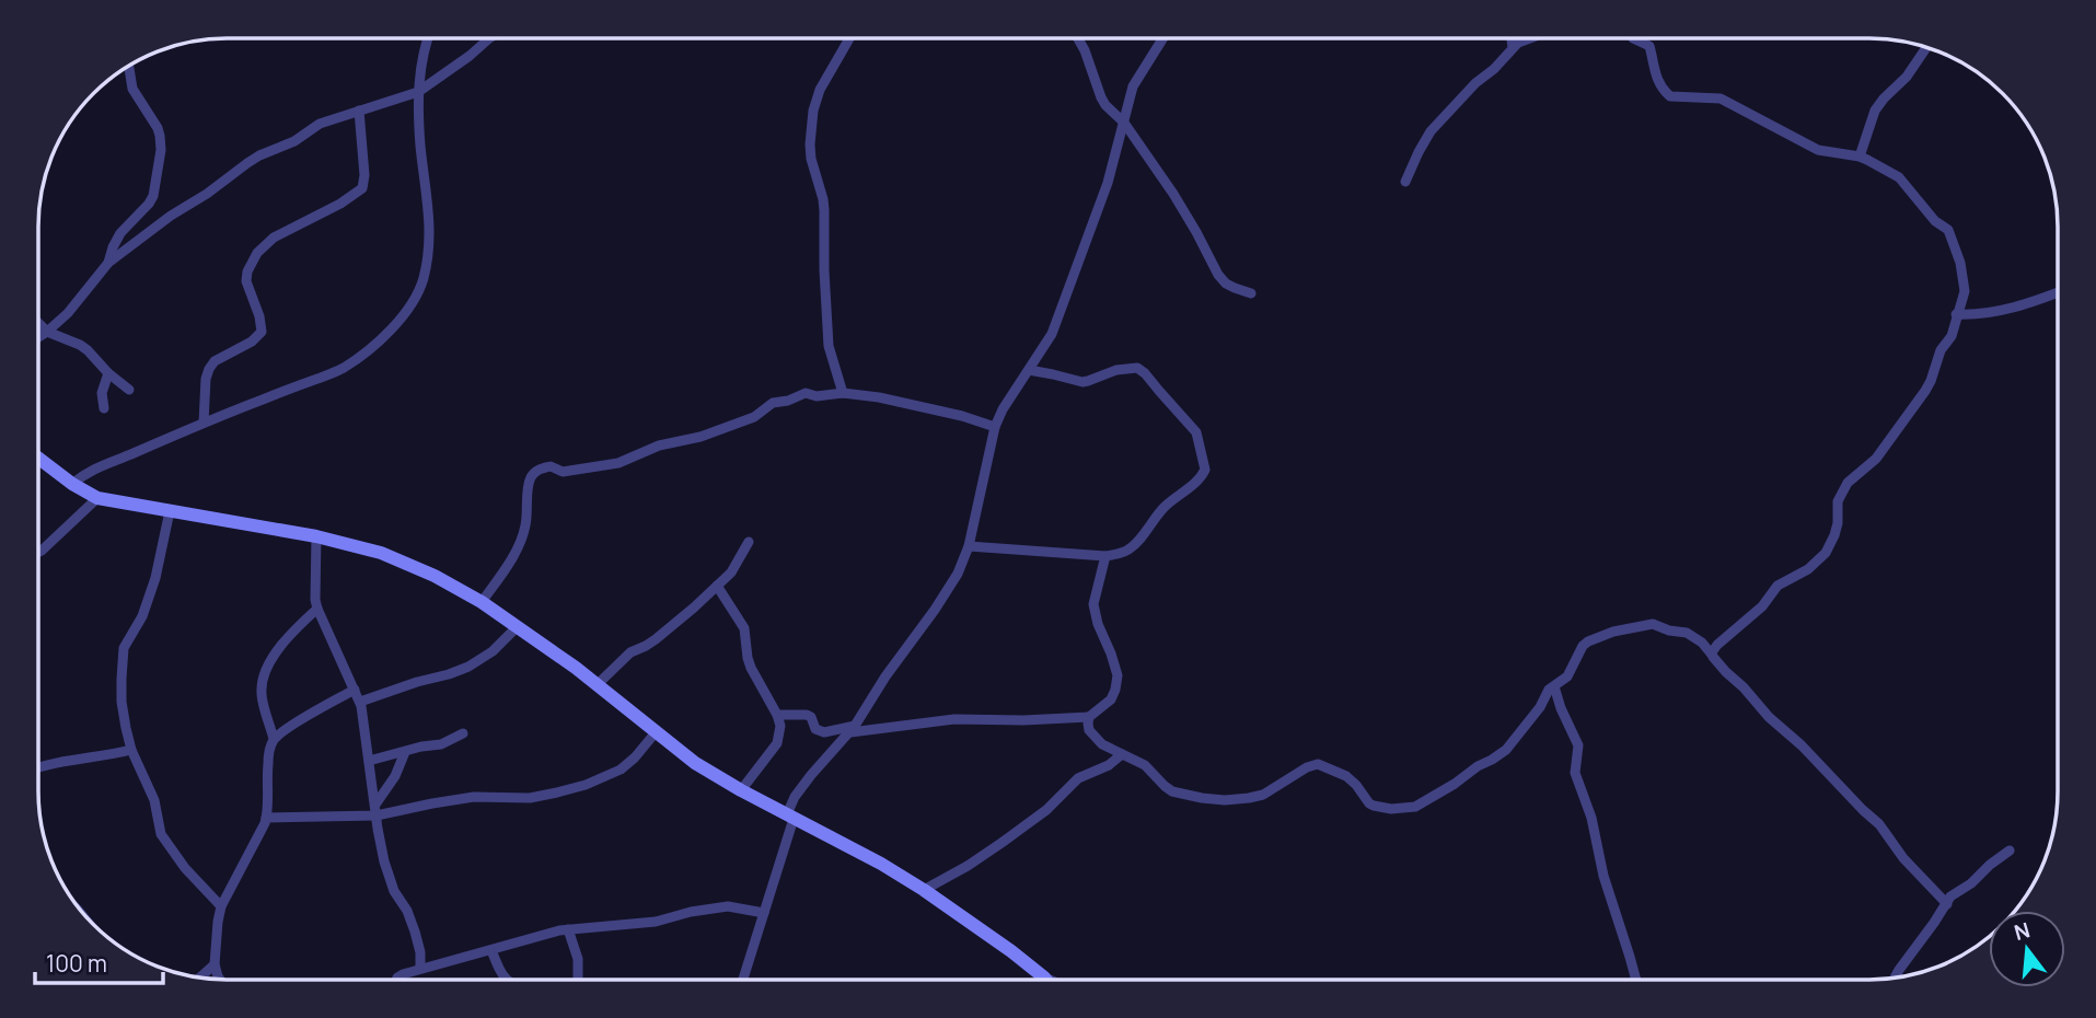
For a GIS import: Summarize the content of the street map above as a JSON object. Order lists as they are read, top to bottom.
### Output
{
  "scale_bar": "100 m",
  "north": "top"
}
